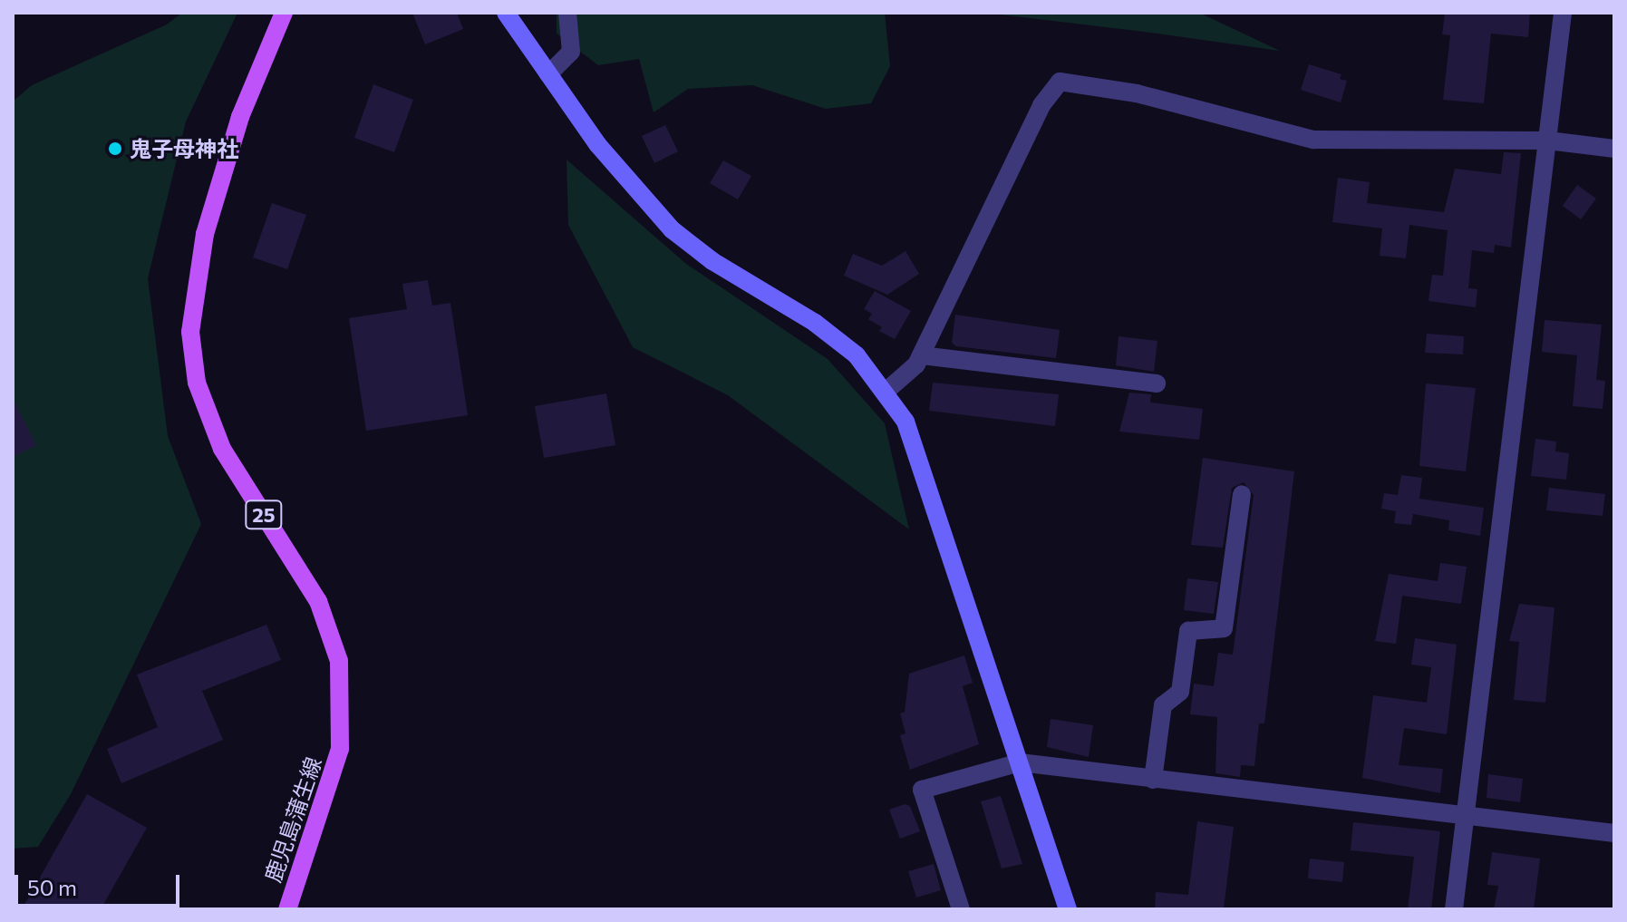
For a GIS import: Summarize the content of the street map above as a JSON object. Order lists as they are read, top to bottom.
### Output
{
  "streets": {
    "main road": ["25", "鹿児島蒲生線"]
  },
  "places": ["鬼子母神社"],
  "scale_bar": "50 m"
}
